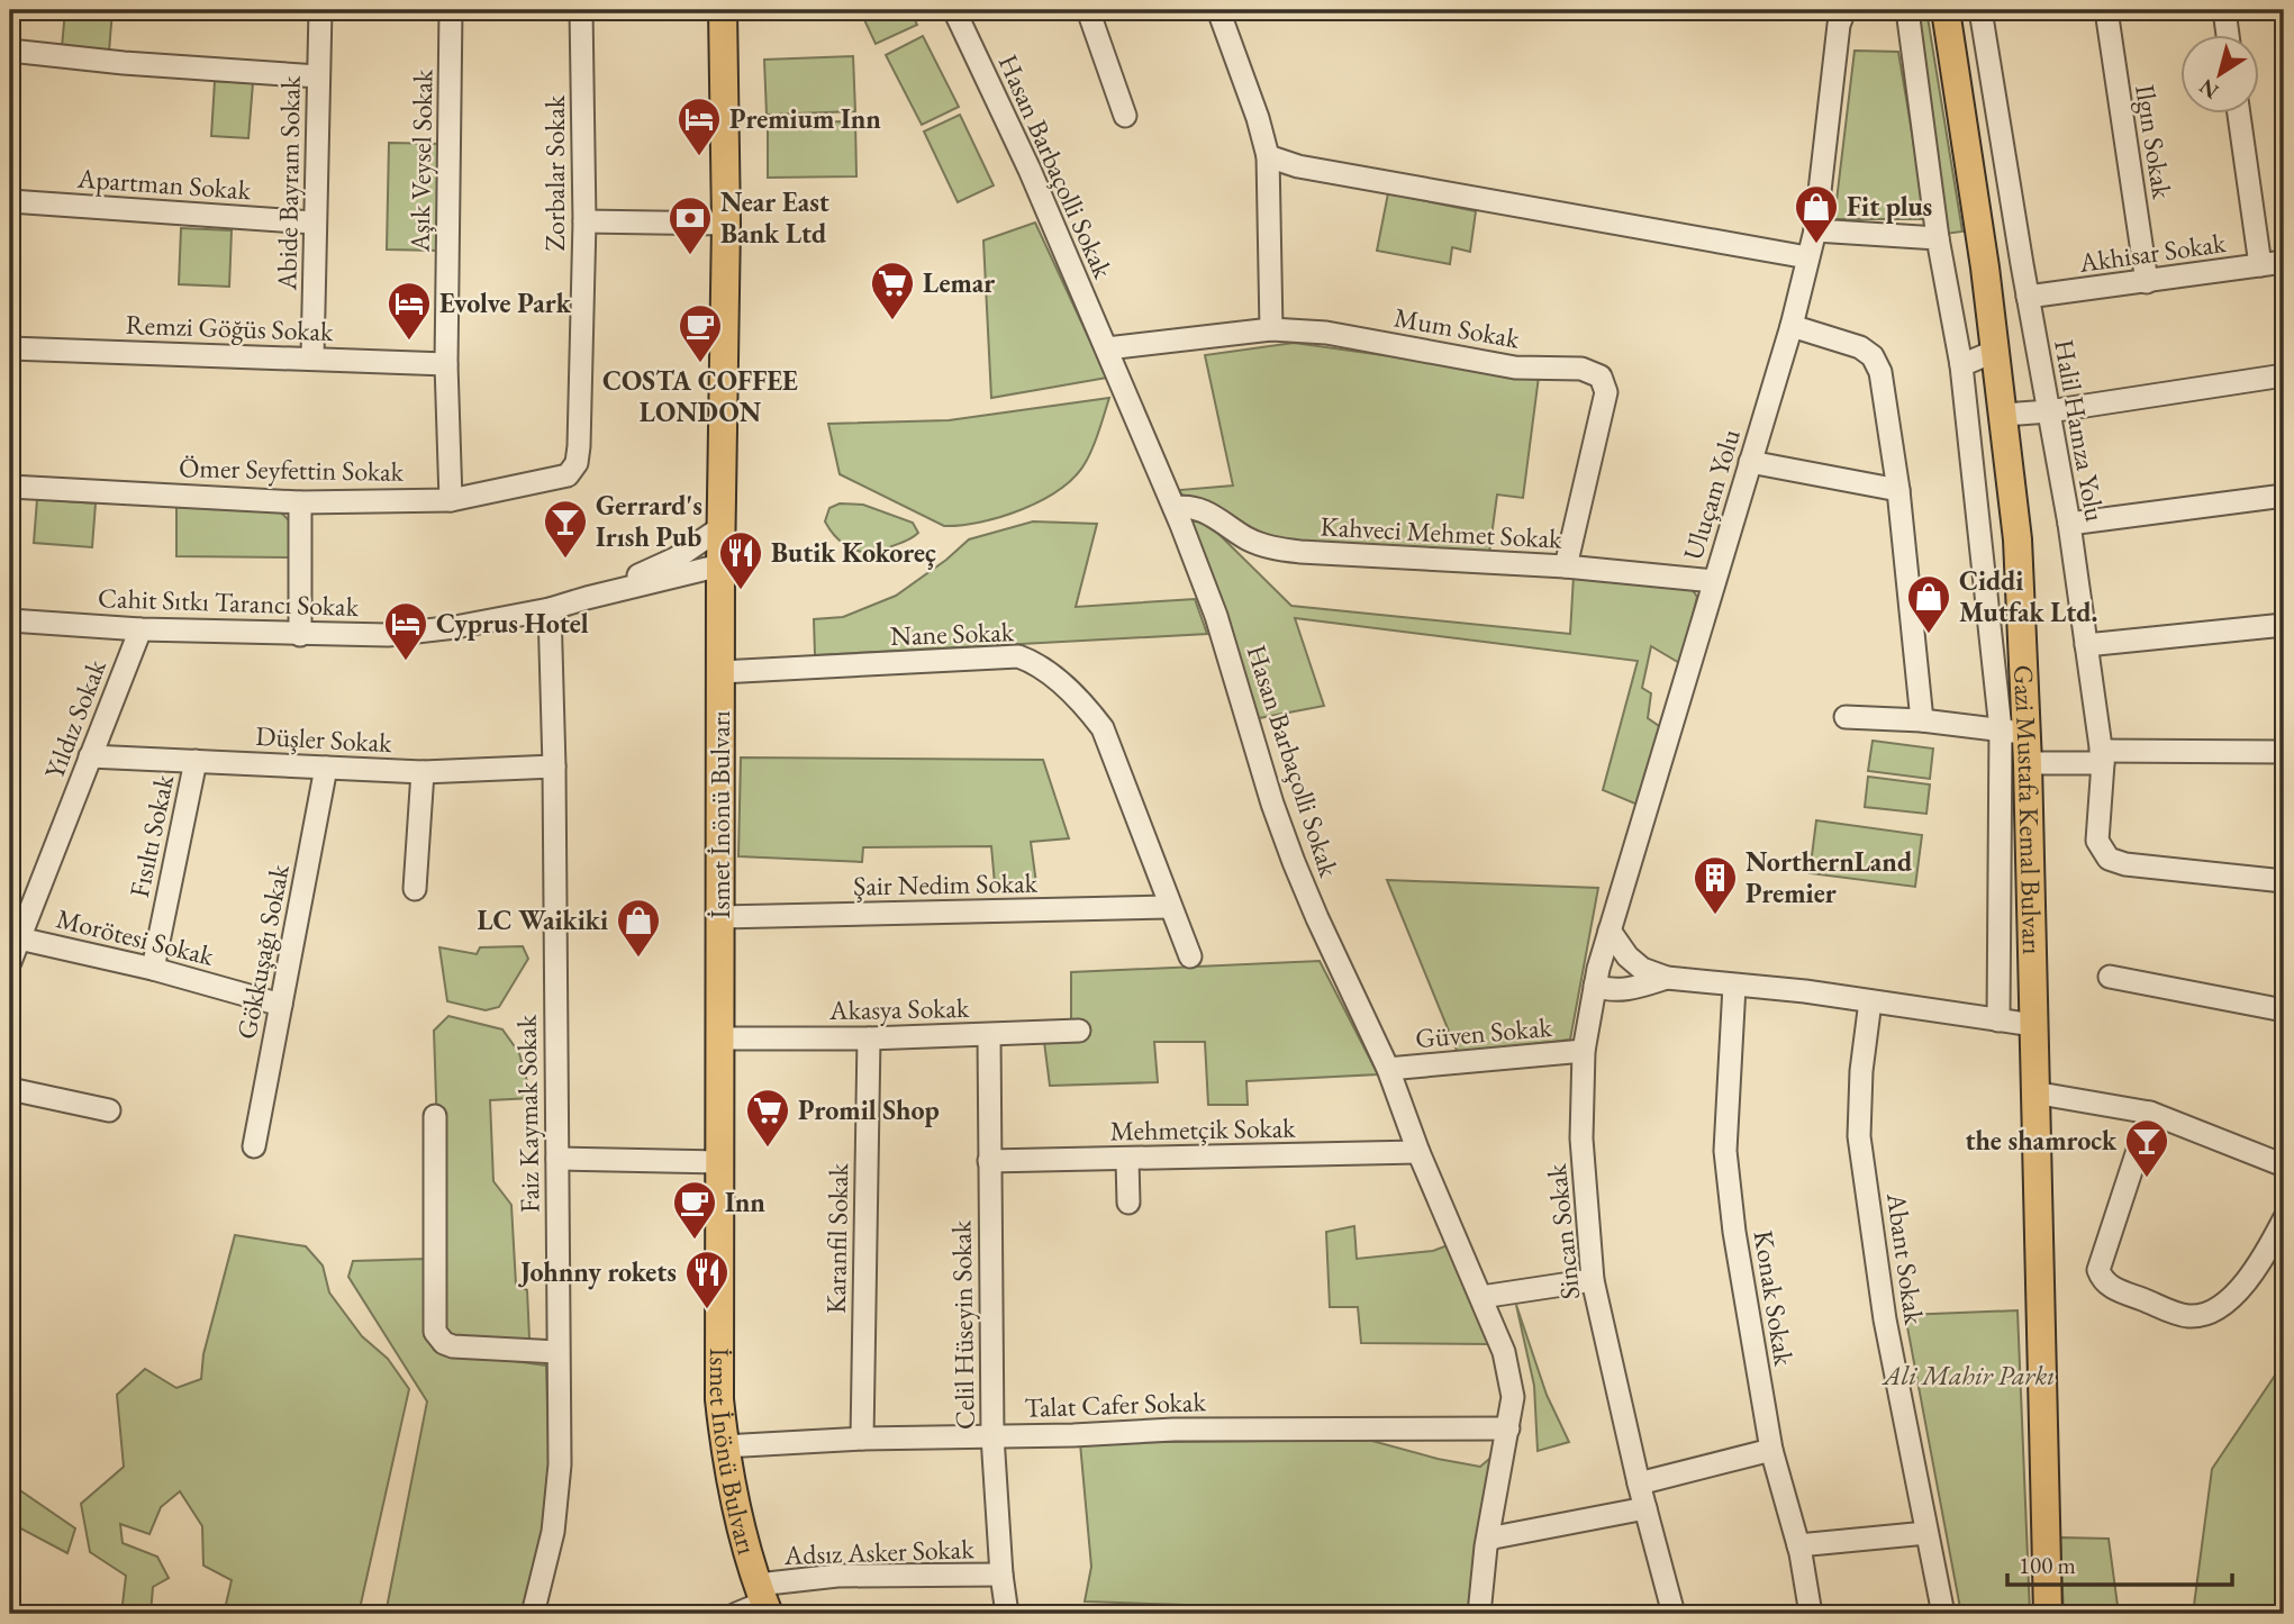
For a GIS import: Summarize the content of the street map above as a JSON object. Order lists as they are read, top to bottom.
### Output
{
  "streets": {
    "main road": ["Gazi Mustafa Kemal Bulvarı", "İsmet İnönü Bulvarı"],
    "street": [
      "Ilgın Sokak",
      "Aşık Veysel Sokak",
      "Hasan Barbaçolli Sokak",
      "Zorbalar Sokak",
      "Abide Bayram Sokak",
      "Apartman Sokak",
      "Akhisar Sokak",
      "Remzi Göğüs Sokak",
      "Mum Sokak",
      "Halil Hamza Yolu",
      "Ömer Seyfettin Sokak",
      "Uluçam Yolu",
      "Kahveci Mehmet Sokak",
      "Cahit Sıtkı Tarancı Sokak",
      "Nane Sokak",
      "Yıldız Sokak",
      "Düşler Sokak",
      "Fısıltı Sokak",
      "Şair Nedim Sokak",
      "Morötesi Sokak",
      "Gökkuşağı Sokak",
      "Akasya Sokak",
      "Güven Sokak",
      "Faiz Kaymak Sokak",
      "Mehmetçik Sokak",
      "Sincan Sokak",
      "Karanfil Sokak",
      "Abant Sokak",
      "Konak Sokak",
      "Celil Hüseyin Sokak",
      "Talat Cafer Sokak",
      "Adsız Asker Sokak"
    ]
  },
  "crossings": [
    ["Ilgın Sokak", "Akhisar Sokak"],
    ["Aşık Veysel Sokak", "Remzi Göğüs Sokak"],
    ["Aşık Veysel Sokak", "Ömer Seyfettin Sokak"],
    ["Hasan Barbaçolli Sokak", "Mum Sokak"],
    ["Hasan Barbaçolli Sokak", "Kahveci Mehmet Sokak"],
    ["Hasan Barbaçolli Sokak", "Güven Sokak"],
    ["Hasan Barbaçolli Sokak", "Mehmetçik Sokak"],
    ["Hasan Barbaçolli Sokak", "Talat Cafer Sokak"],
    ["Zorbalar Sokak", "Ömer Seyfettin Sokak"],
    ["Abide Bayram Sokak", "Apartman Sokak"],
    ["Abide Bayram Sokak", "Remzi Göğüs Sokak"],
    ["Akhisar Sokak", "Halil Hamza Yolu"],
    ["Mum Sokak", "Kahveci Mehmet Sokak"],
    ["Uluçam Yolu", "Kahveci Mehmet Sokak"],
    ["Uluçam Yolu", "Sincan Sokak"],
    ["Cahit Sıtkı Tarancı Sokak", "Yıldız Sokak"],
    ["Cahit Sıtkı Tarancı Sokak", "İsmet İnönü Bulvarı"],
    ["Cahit Sıtkı Tarancı Sokak", "Faiz Kaymak Sokak"],
    ["Nane Sokak", "İsmet İnönü Bulvarı"],
    ["Nane Sokak", "Şair Nedim Sokak"],
    ["Yıldız Sokak", "Düşler Sokak"],
    ["Yıldız Sokak", "Morötesi Sokak"],
    ["Düşler Sokak", "Fısıltı Sokak"],
    ["Düşler Sokak", "Gökkuşağı Sokak"],
    ["Düşler Sokak", "Faiz Kaymak Sokak"],
    ["İsmet İnönü Bulvarı", "Şair Nedim Sokak"],
    ["İsmet İnönü Bulvarı", "Akasya Sokak"],
    ["İsmet İnönü Bulvarı", "Talat Cafer Sokak"],
    ["İsmet İnönü Bulvarı", "Adsız Asker Sokak"],
    ["Fısıltı Sokak", "Morötesi Sokak"],
    ["Morötesi Sokak", "Gökkuşağı Sokak"],
    ["Akasya Sokak", "Karanfil Sokak"],
    ["Akasya Sokak", "Celil Hüseyin Sokak"],
    ["Güven Sokak", "Sincan Sokak"],
    ["Mehmetçik Sokak", "Celil Hüseyin Sokak"],
    ["Karanfil Sokak", "Talat Cafer Sokak"],
    ["Celil Hüseyin Sokak", "Talat Cafer Sokak"],
    ["Celil Hüseyin Sokak", "Adsız Asker Sokak"]
  ],
  "parks": ["Ali Mahir Parkı"],
  "places": {
    "hotel": ["Premium Inn", "Evolve Park", "Cyprus Hotel"],
    "shop": ["Fit plus", "Ciddi Mutfak Ltd.", "LC Waikiki"],
    "bank": ["Near East Bank Ltd"],
    "supermarket": ["Lemar", "Promil Shop"],
    "cafe": ["COSTA COFFEE LONDON", "Inn"],
    "bar": ["Gerrard's Irısh Pub", "the shamrock"],
    "restaurant": ["Butik Kokoreç", "Johnny rokets"],
    "building": ["NorthernLand Premier"]
  },
  "scale_bar": "100 m",
  "north": "bottom left"
}
